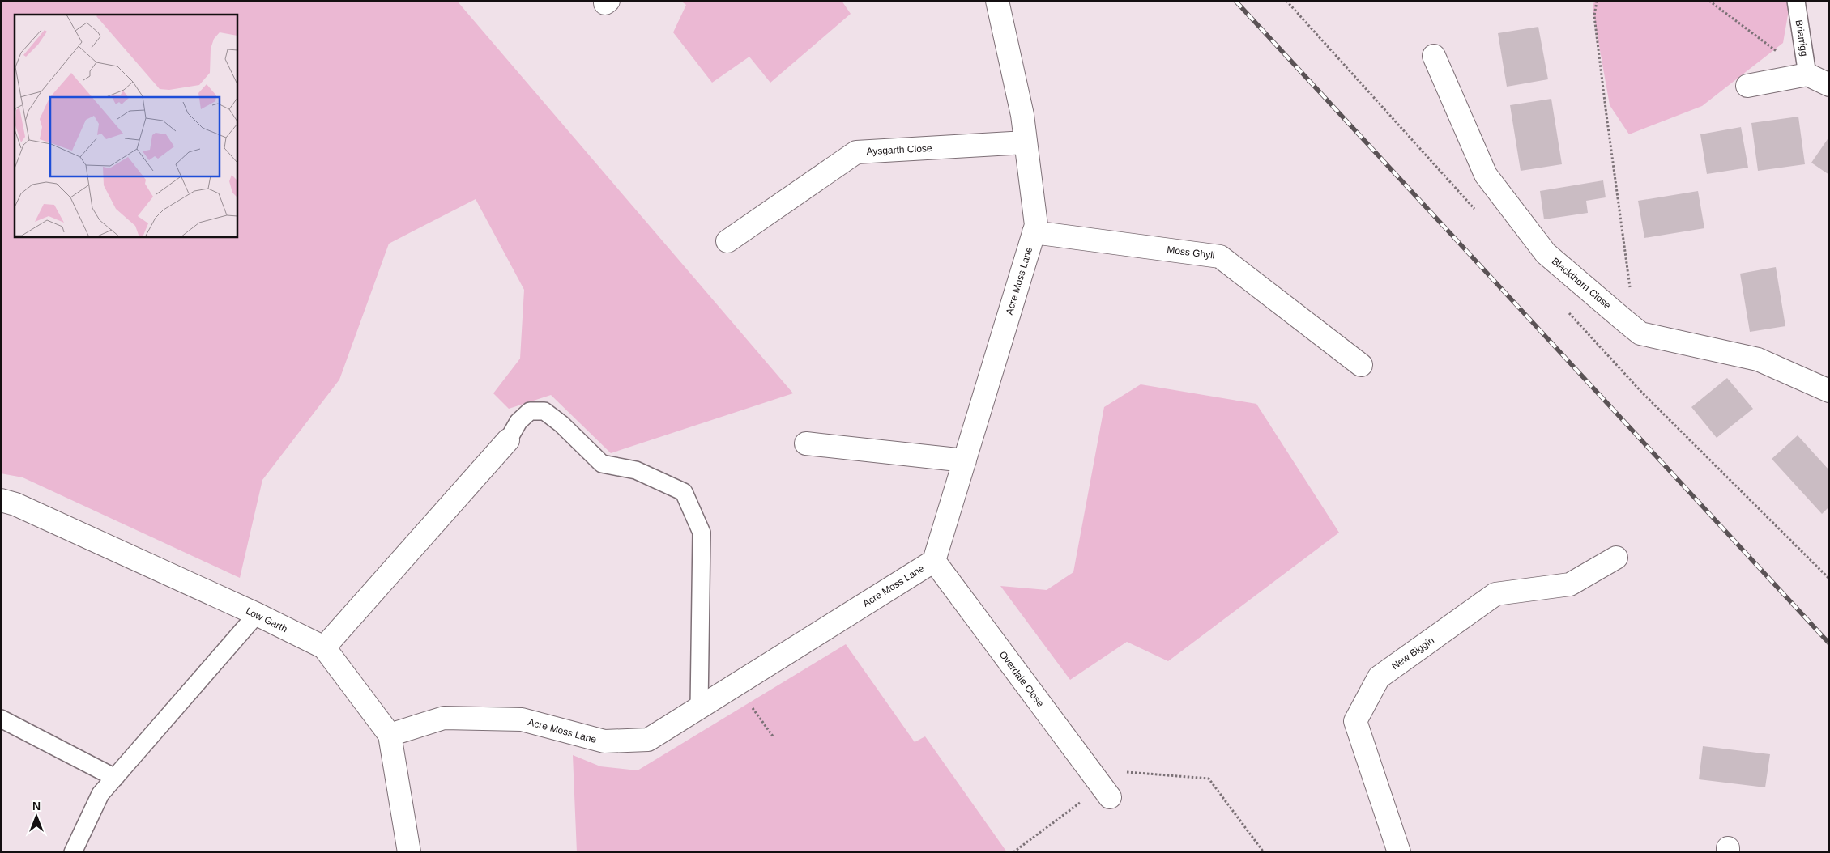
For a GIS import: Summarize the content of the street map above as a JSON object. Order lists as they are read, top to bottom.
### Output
{
  "streets": {
    "street": [
      "Aysgarth Close",
      "Moss Ghyll",
      "Acre Moss Lane",
      "Blackthorn Close",
      "Low Garth",
      "New Biggin",
      "Overdale Close"
    ],
    "lane": ["Briarrigg"]
  },
  "crossings": [
    ["Aysgarth Close", "Acre Moss Lane"],
    ["Moss Ghyll", "Acre Moss Lane"],
    ["Acre Moss Lane", "Low Garth"],
    ["Acre Moss Lane", "Overdale Close"]
  ],
  "north": "top"
}
